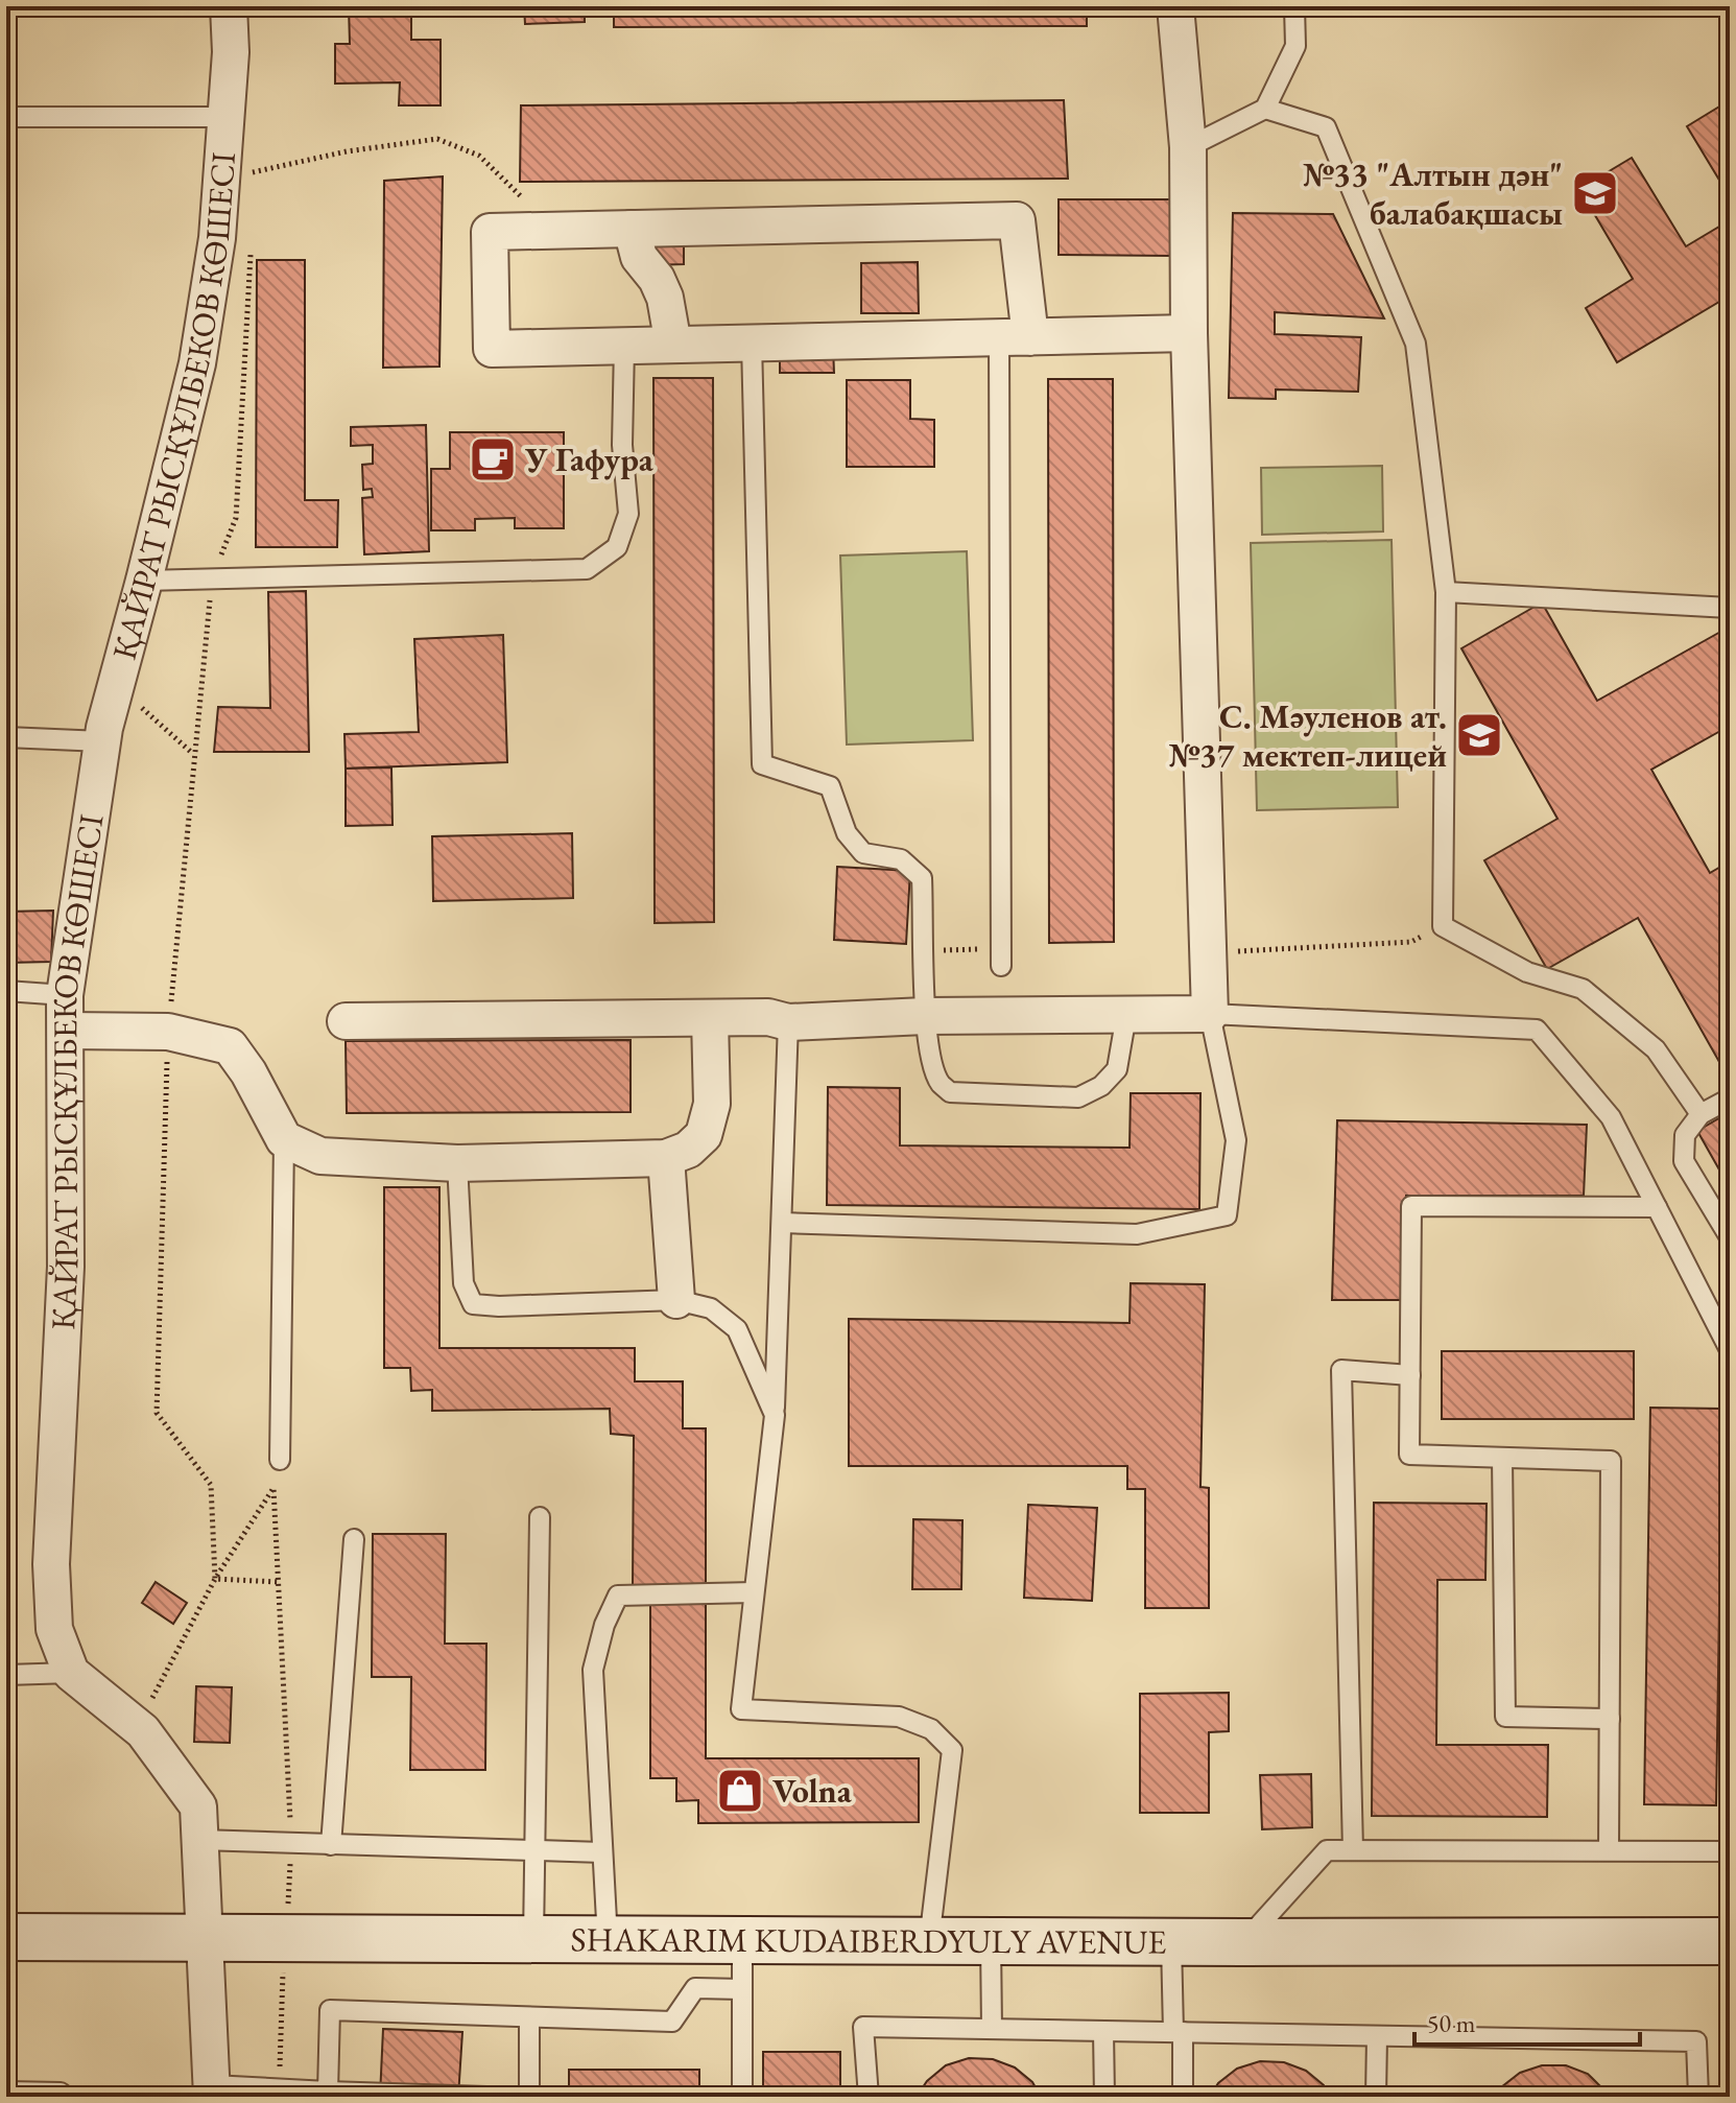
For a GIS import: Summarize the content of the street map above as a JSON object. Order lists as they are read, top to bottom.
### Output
{
  "streets": {
    "main road": ["SHAKARIM KUDAIBERDYULY AVENUE"],
    "street": ["ҚАЙРАТ РЫСҚҰЛБЕКОВ КӨШЕСІ"]
  },
  "places": {
    "school or university": ["№33 \"Алтын дән\" балабақшасы", "С. Мәуленов ат. №37 мектеп-лицей"],
    "cafe": ["У Гафура"],
    "shop": ["Volna"]
  },
  "scale_bar": "50 m"
}
